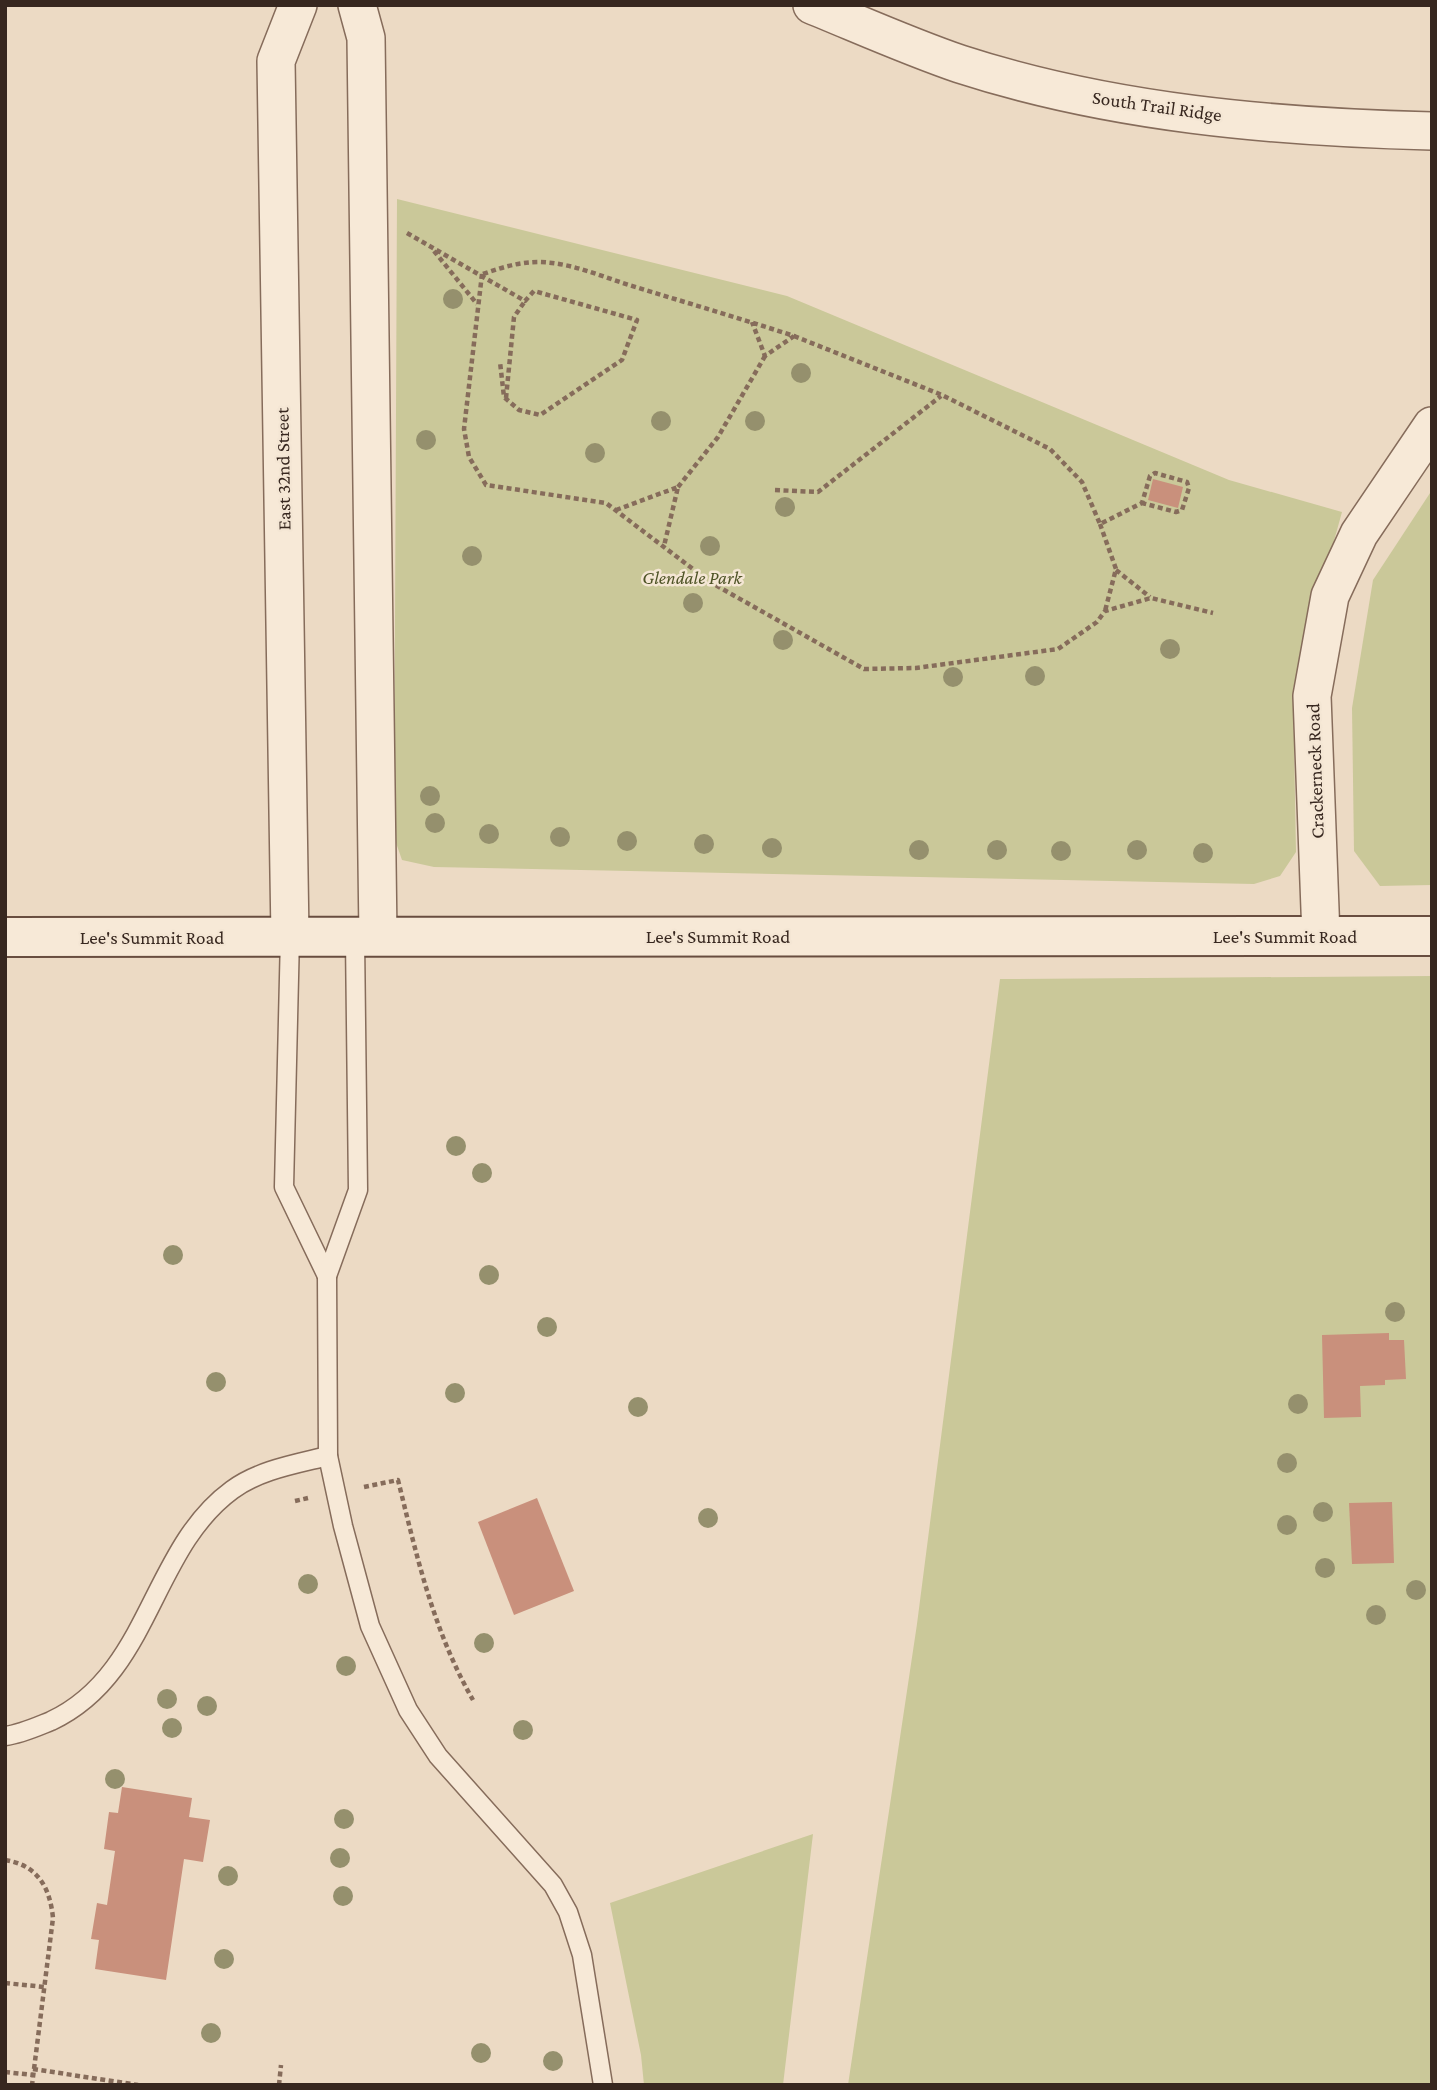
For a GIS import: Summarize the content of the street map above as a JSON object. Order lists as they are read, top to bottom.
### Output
{
  "streets": {
    "main road": ["Lee's Summit Road"],
    "street": ["South Trail Ridge", "East 32nd Street", "Crackerneck Road"]
  },
  "crossings": [
    ["East 32nd Street", "Lee's Summit Road"],
    ["Crackerneck Road", "Lee's Summit Road"]
  ],
  "parks": ["Glendale Park"]
}
